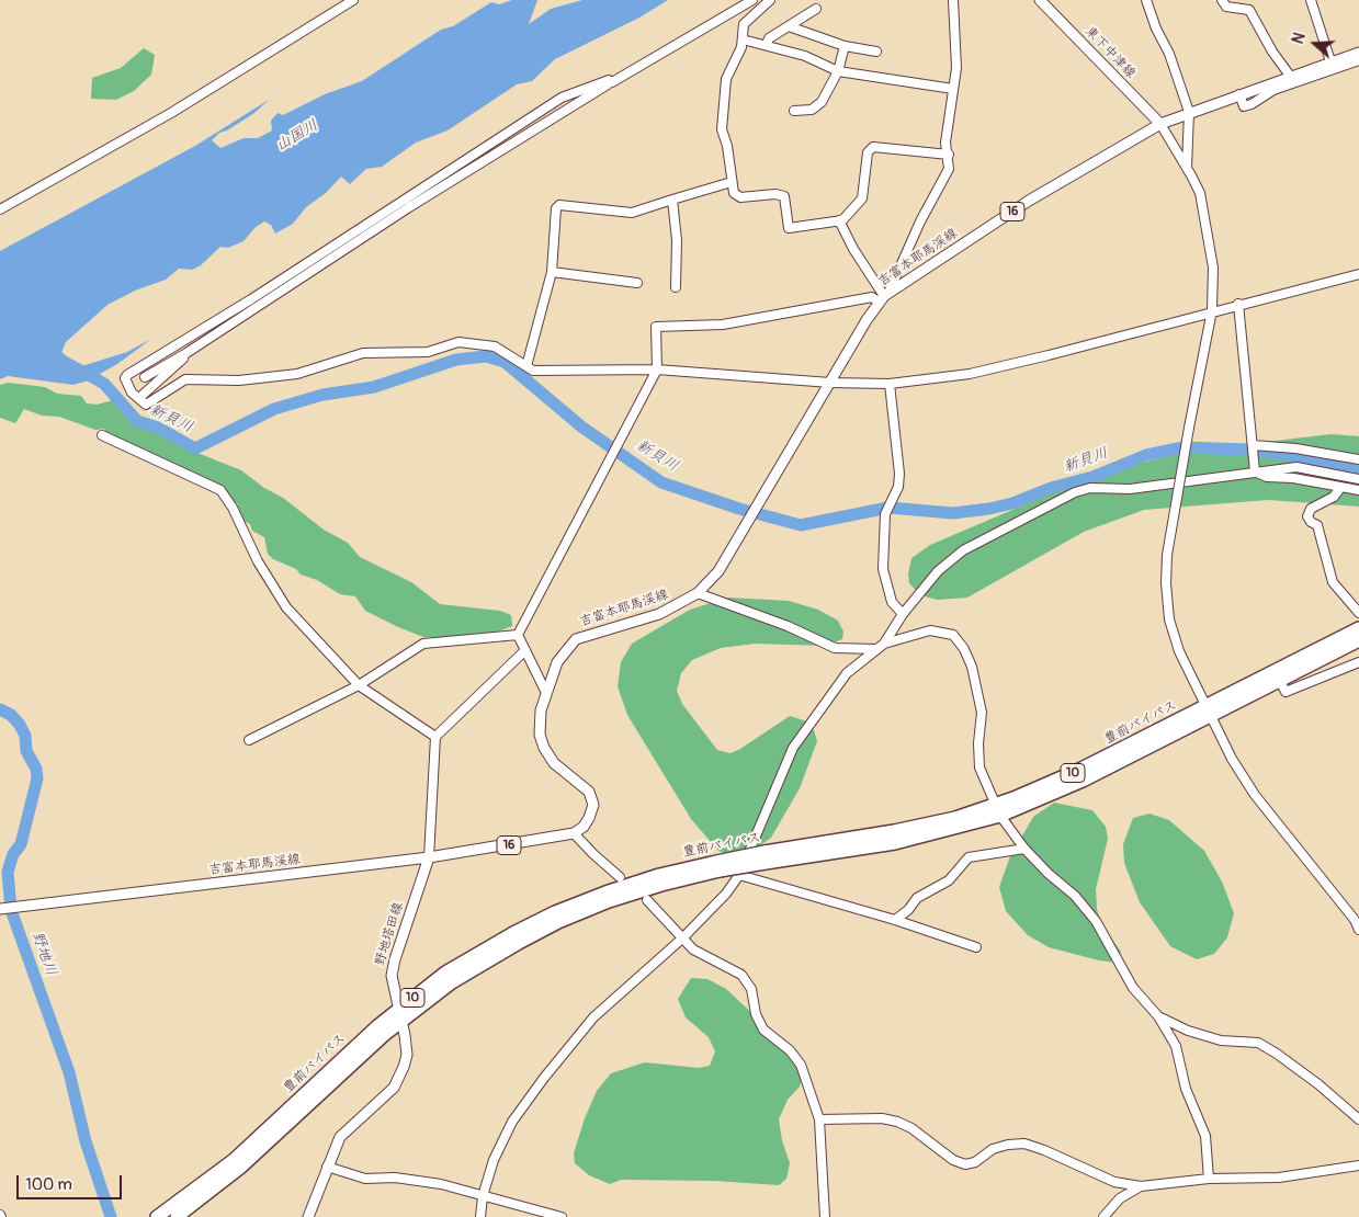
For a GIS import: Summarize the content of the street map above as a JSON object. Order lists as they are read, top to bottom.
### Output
{
  "streets": {
    "highway": ["豊前バイパス", "10"],
    "main road": [
      "東下中津線",
      "16",
      "吉富本耶馬渓線",
      "野地塔田線"
    ]
  },
  "crossings": [
    ["東下中津線", "吉富本耶馬渓線"],
    ["吉富本耶馬渓線", "野地塔田線"],
    ["豊前バイパス", "野地塔田線"]
  ],
  "water": ["山国川", "新貝川", "野地川"],
  "scale_bar": "100 m",
  "north": "left"
}
